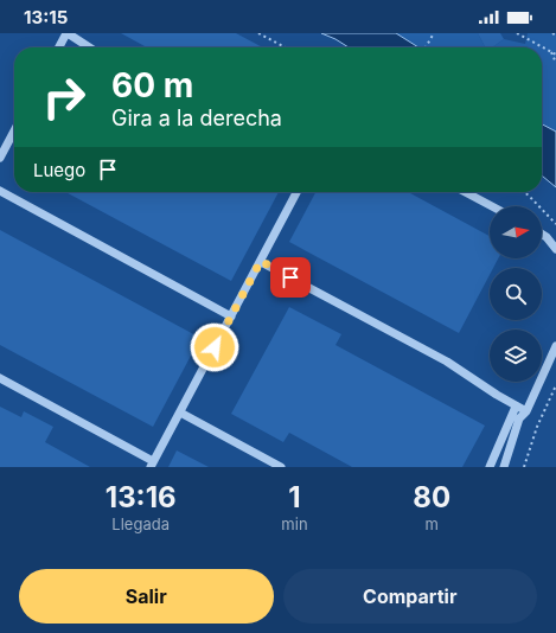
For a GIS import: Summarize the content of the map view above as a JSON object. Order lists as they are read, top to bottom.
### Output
{
  "north": "right",
  "page": {
    "status": "13:15",
    "turn": ["60 m", "Gira a la derecha"],
    "then": "Luego",
    "eta": [
      "13:16",
      "Llegada",
      "1",
      "min",
      "80",
      "m"
    ],
    "buttons": ["Salir", "Compartir"]
  }
}
